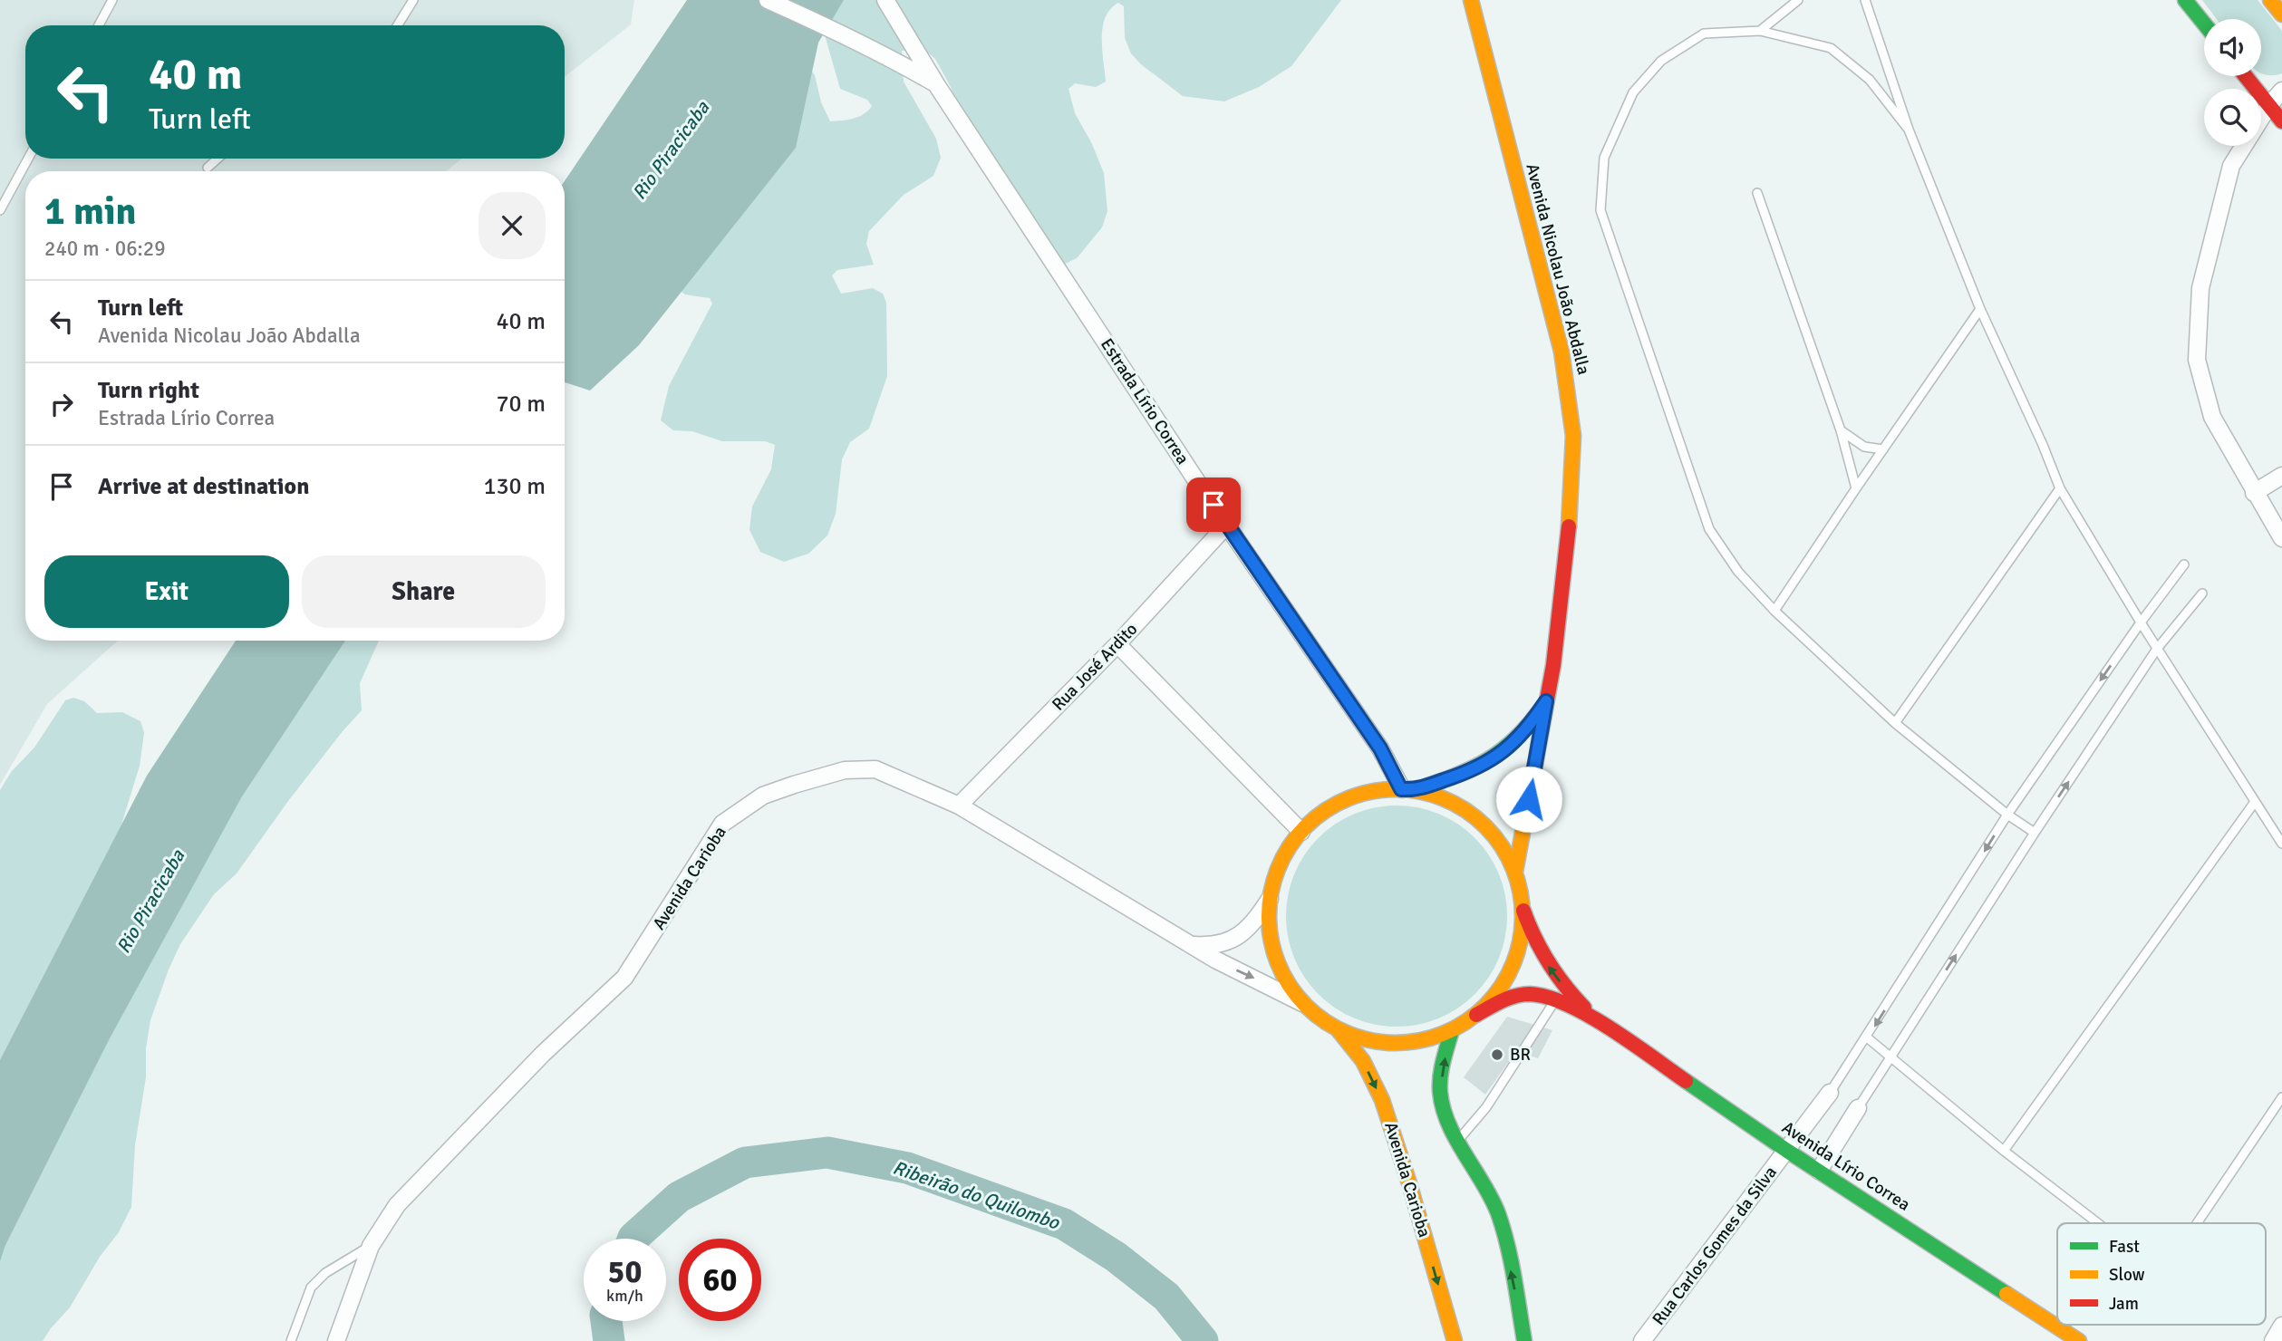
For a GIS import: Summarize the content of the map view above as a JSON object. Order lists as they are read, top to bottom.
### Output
{
  "streets": {
    "main road": ["Avenida Nicolau João Abdalla", "Avenida Carioba", "Avenida Lírio Correa"],
    "street": ["Estrada Lírio Correa", "Rua José Ardito", "Rua Carlos Gomes da Silva"]
  },
  "crossings": [
    ["Avenida Nicolau João Abdalla", "Estrada Lírio Correa"],
    ["Estrada Lírio Correa", "Rua José Ardito"],
    ["Rua José Ardito", "Avenida Carioba"],
    ["Avenida Lírio Correa", "Rua Carlos Gomes da Silva"]
  ],
  "water": ["Rio Piracicaba", "Ribeirão do Quilombo"],
  "places": ["BR"],
  "legend": ["Fast", "Slow", "Jam"],
  "page": {
    "turn": ["40 m", "Turn left"],
    "heading": ["1 min", "240 m · 06:29"],
    "list": [
      {
        "name": "Turn left",
        "note": "Avenida Nicolau João Abdalla",
        "value": "40 m"
      },
      {
        "name": "Turn right",
        "note": "Estrada Lírio Correa",
        "value": "70 m"
      },
      {
        "name": "Arrive at destination",
        "value": "130 m"
      }
    ],
    "buttons": ["Exit", "Share"],
    "speed": "50 km/h",
    "limit": "60"
  }
}
